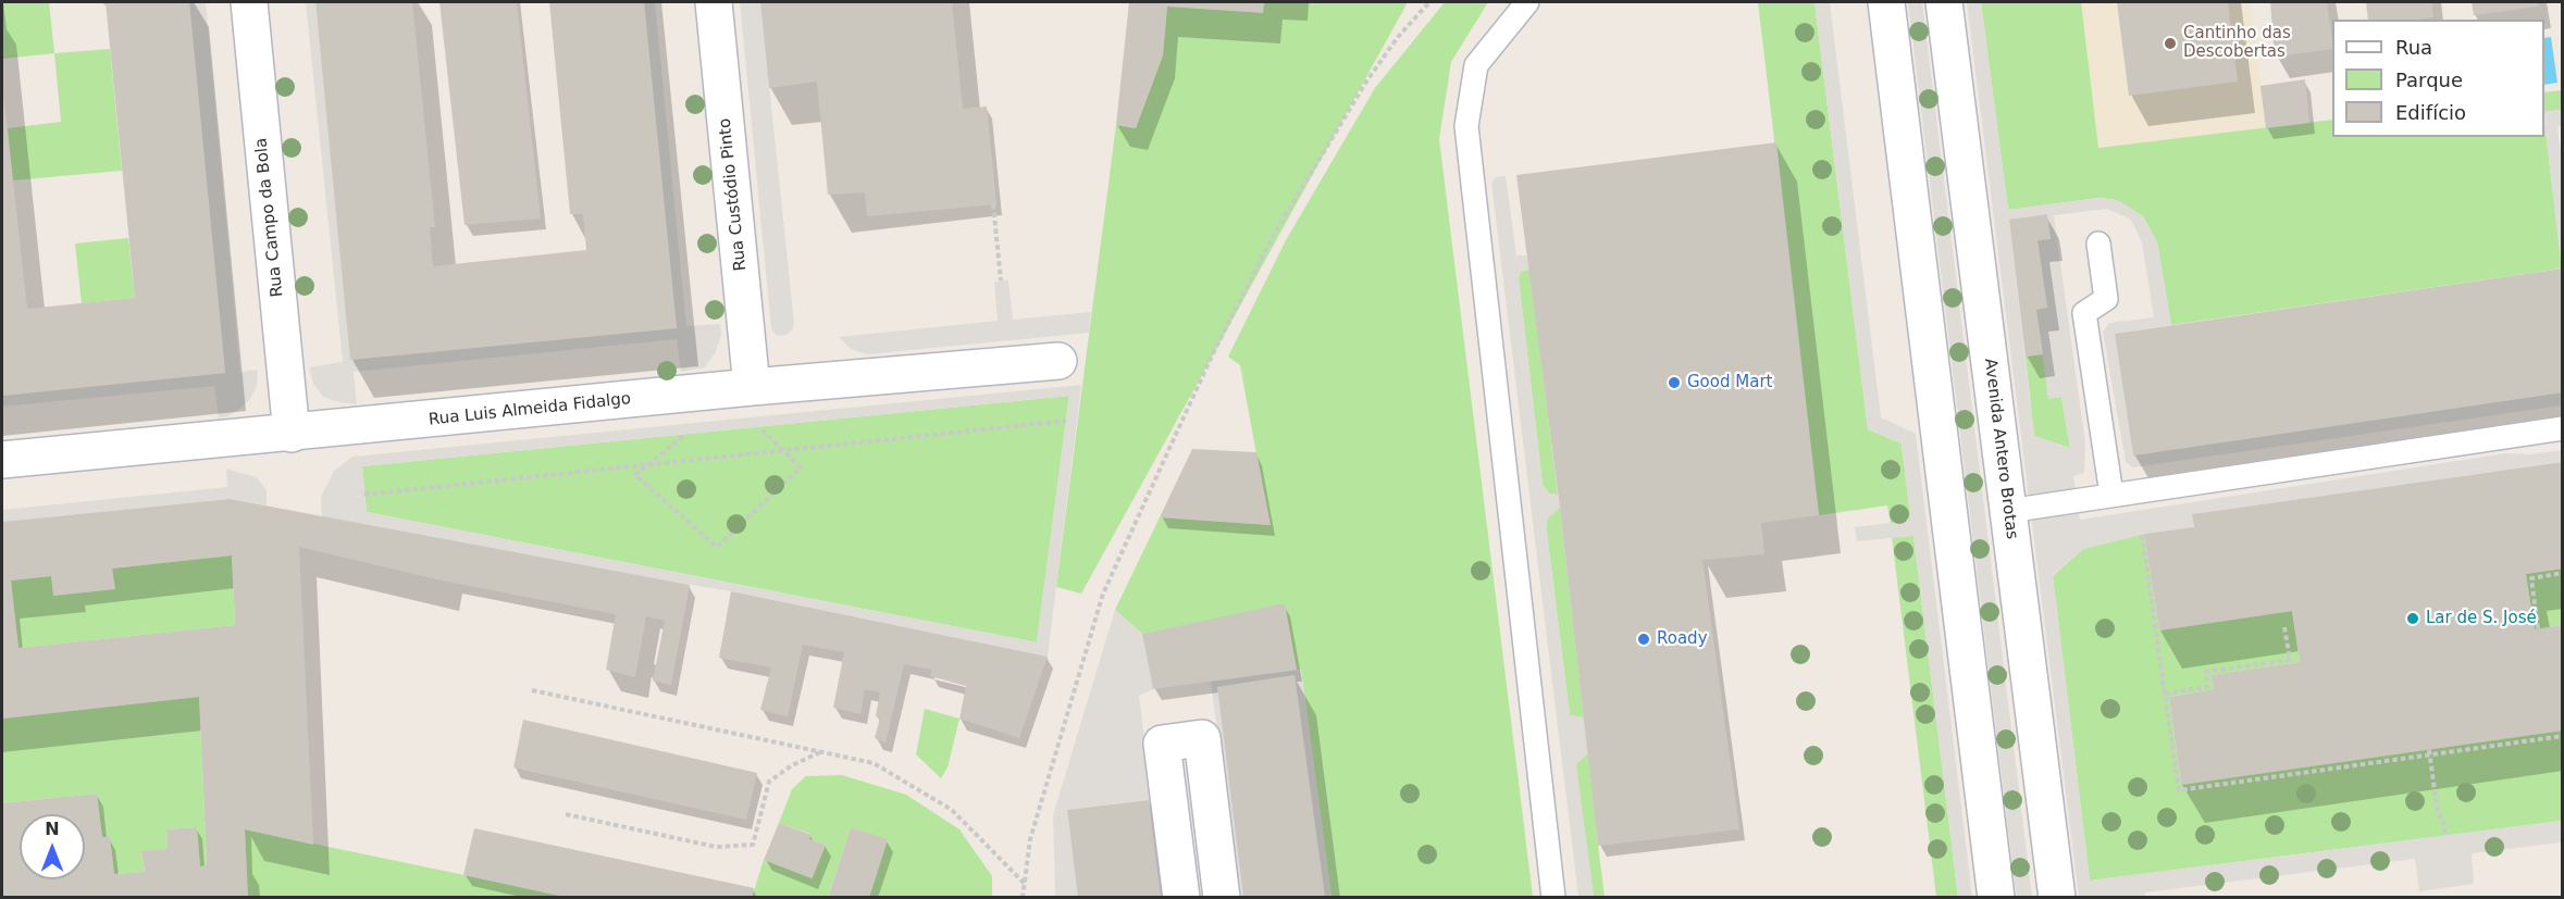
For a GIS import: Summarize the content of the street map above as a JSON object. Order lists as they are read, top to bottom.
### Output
{
  "streets": {
    "street": [
      "Rua Custódio Pinto",
      "Rua Campo da Bola",
      "Rua Luis Almeida Fidalgo",
      "Avenida Antero Brotas"
    ]
  },
  "crossings": [
    ["Rua Custódio Pinto", "Rua Luis Almeida Fidalgo"],
    ["Rua Campo da Bola", "Rua Luis Almeida Fidalgo"]
  ],
  "places": [
    "Cantinho das Descobertas",
    "Good Mart",
    "Lar de S. José",
    "Roady"
  ],
  "legend": ["Rua", "Parque", "Edifício"],
  "north": "top"
}
